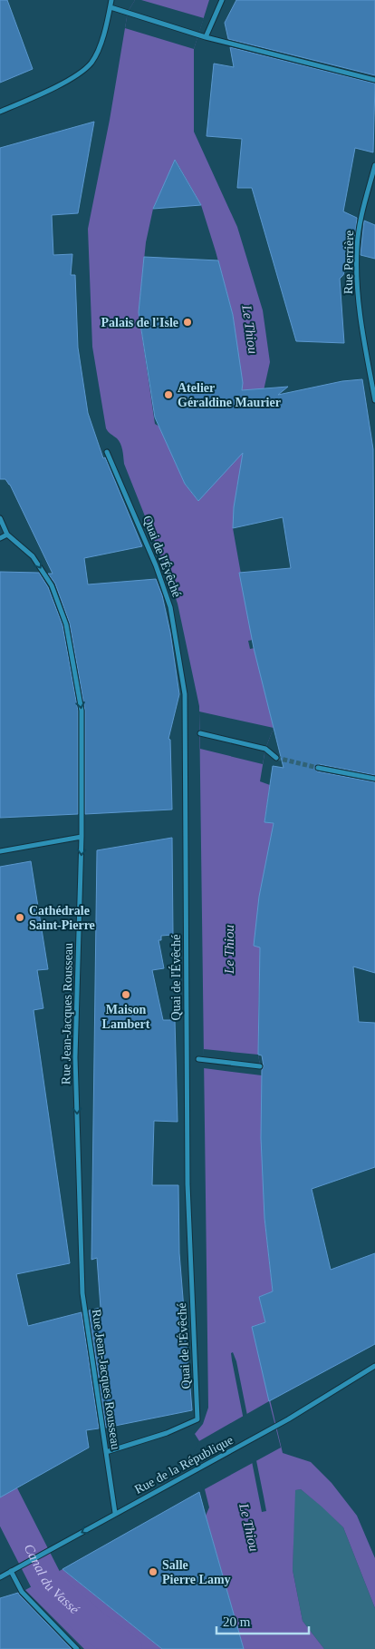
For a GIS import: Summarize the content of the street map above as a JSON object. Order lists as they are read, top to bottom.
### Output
{
  "streets": {
    "street": [
      "Rue Perrière",
      "Quai de l'Évêché",
      "Rue Jean-Jacques Rousseau",
      "Rue de la République"
    ]
  },
  "crossings": [
    ["Quai de l'Évêché", "Rue Jean-Jacques Rousseau"],
    ["Rue Jean-Jacques Rousseau", "Rue de la République"]
  ],
  "one_way": ["Rue Jean-Jacques Rousseau"],
  "water": ["Le Thiou", "Canal du Vassé"],
  "places": [
    "Palais de l'Isle",
    "Atelier Géraldine Maurier",
    "Cathédrale Saint-Pierre",
    "Maison Lambert",
    "Salle Pierre Lamy"
  ],
  "scale_bar": "20 m"
}
